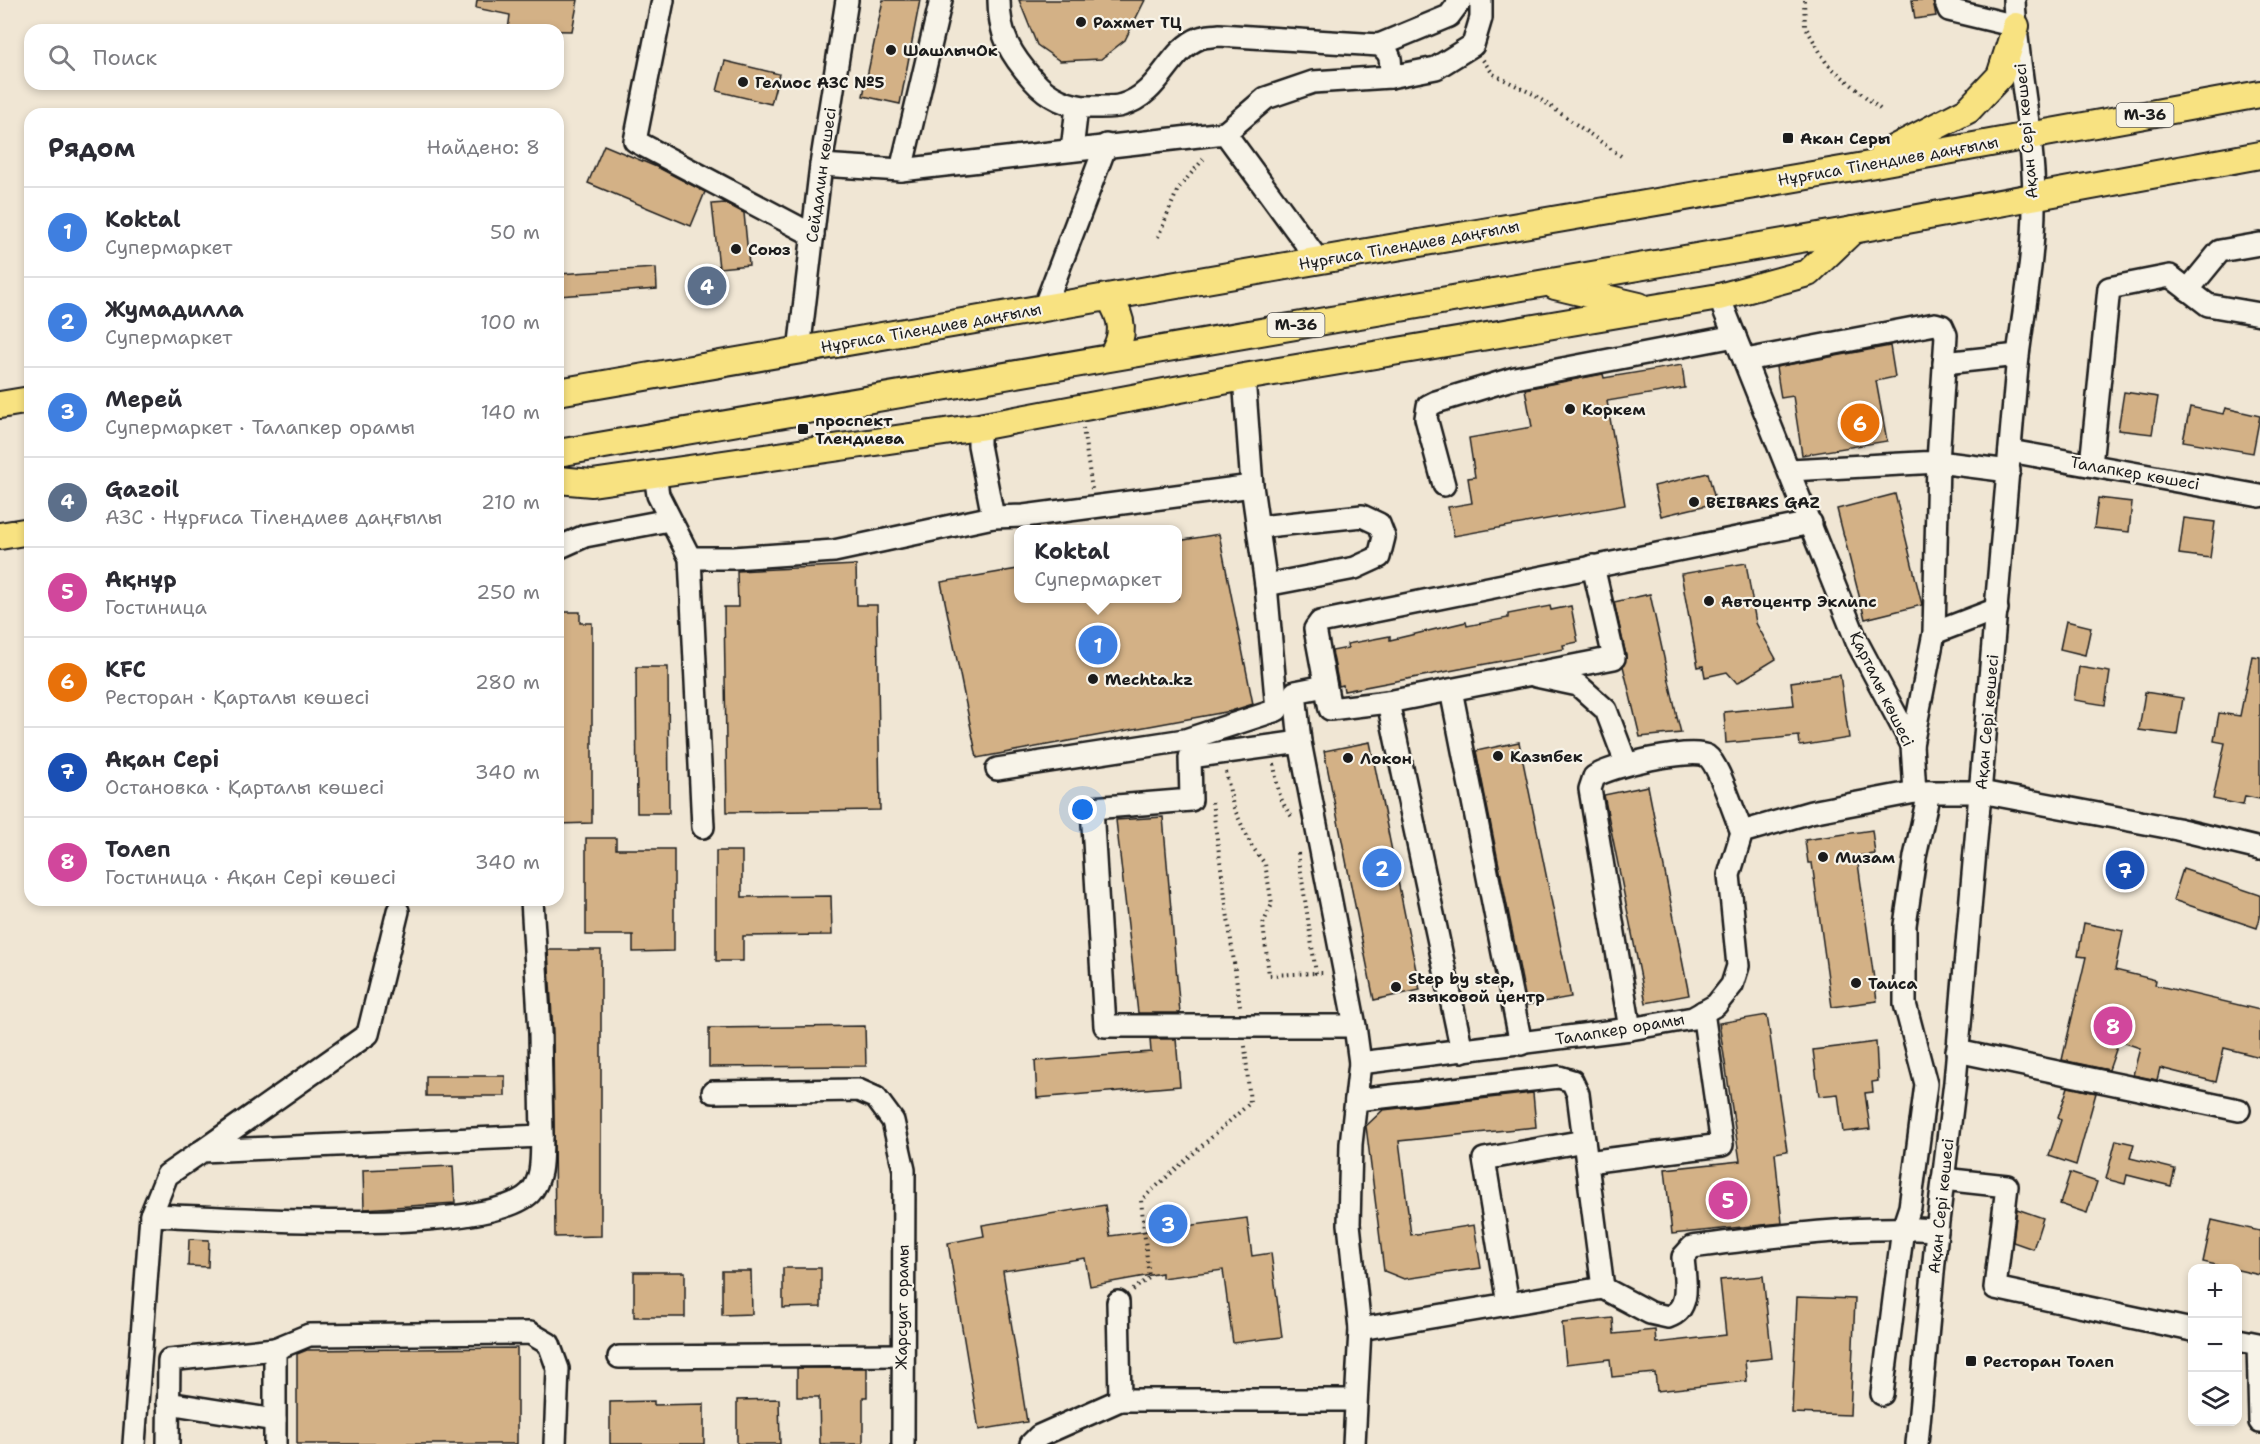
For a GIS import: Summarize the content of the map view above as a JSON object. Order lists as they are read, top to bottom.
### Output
{
  "streets": {
    "main road": ["M-36", "Нұрғиса Тілендиев даңғылы"],
    "street": [
      "Ақан Сері көшесі",
      "Сейдалин көшесі",
      "Талапкер көшесі",
      "Қарталы көшесі",
      "Талапкер орамы",
      "Жарсуат орамы"
    ]
  },
  "crossings": [
    ["M-36", "Ақан Сері көшесі"],
    ["Ақан Сері көшесі", "Нұрғиса Тілендиев даңғылы"],
    ["Ақан Сері көшесі", "Талапкер көшесі"],
    ["Нұрғиса Тілендиев даңғылы", "Сейдалин көшесі"],
    ["Талапкер көшесі", "Қарталы көшесі"]
  ],
  "places": {
    "other": [
      "Рахмет ТЦ",
      "ШашлычОк",
      "Гелиос АЗС №5",
      "Союз",
      "Коркем",
      "BEIBARS GAZ",
      "Автоцентр Эклипс",
      "Mechta.kz",
      "Казыбек",
      "Локон",
      "Мизам",
      "Таиса",
      "Step by step, языковой центр"
    ],
    "transit": ["Акан Серы", "проспект Тлендиева", "Ресторан Толеп"]
  },
  "page": {
    "search": "Поиск",
    "heading": ["Рядом", "Найдено: 8"],
    "list": [
      {
        "mark": "1",
        "name": "Koktal",
        "note": "Супермаркет",
        "value": "50 m"
      },
      {
        "mark": "2",
        "name": "Жумадилла",
        "note": "Супермаркет",
        "value": "100 m"
      },
      {
        "mark": "3",
        "name": "Мерей",
        "note": "Супермаркет · Талапкер орамы",
        "value": "140 m"
      },
      {
        "mark": "4",
        "name": "Gazoil",
        "note": "АЗС · Нұрғиса Тілендиев даңғылы",
        "value": "210 m"
      },
      {
        "mark": "5",
        "name": "Ақнұр",
        "note": "Гостиница",
        "value": "250 m"
      },
      {
        "mark": "6",
        "name": "KFC",
        "note": "Ресторан · Қарталы көшесі",
        "value": "280 m"
      },
      {
        "mark": "7",
        "name": "Ақан Серi",
        "note": "Остановка · Қарталы көшесі",
        "value": "340 m"
      },
      {
        "mark": "8",
        "name": "Толеп",
        "note": "Гостиница · Ақан Сері көшесі",
        "value": "340 m"
      }
    ],
    "pins": [
      "4",
      "6",
      "1",
      "2",
      "7",
      "8",
      "5",
      "3"
    ],
    "popup": ["Koktal", "Супермаркет"],
    "map_buttons": ["+", "−"]
  }
}
